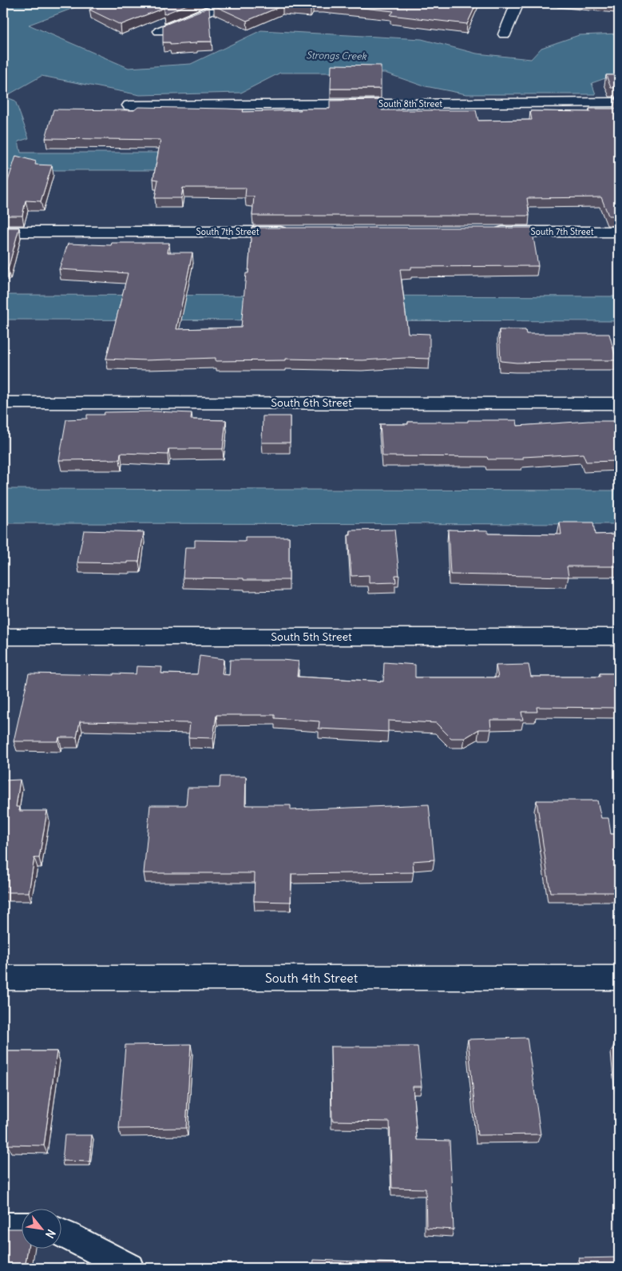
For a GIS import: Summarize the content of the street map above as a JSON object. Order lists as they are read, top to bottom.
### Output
{
  "streets": {
    "street": [
      "South 8th Street",
      "South 7th Street",
      "South 6th Street",
      "South 5th Street",
      "South 4th Street"
    ]
  },
  "water": ["Strongs Creek"],
  "north": "bottom right"
}
